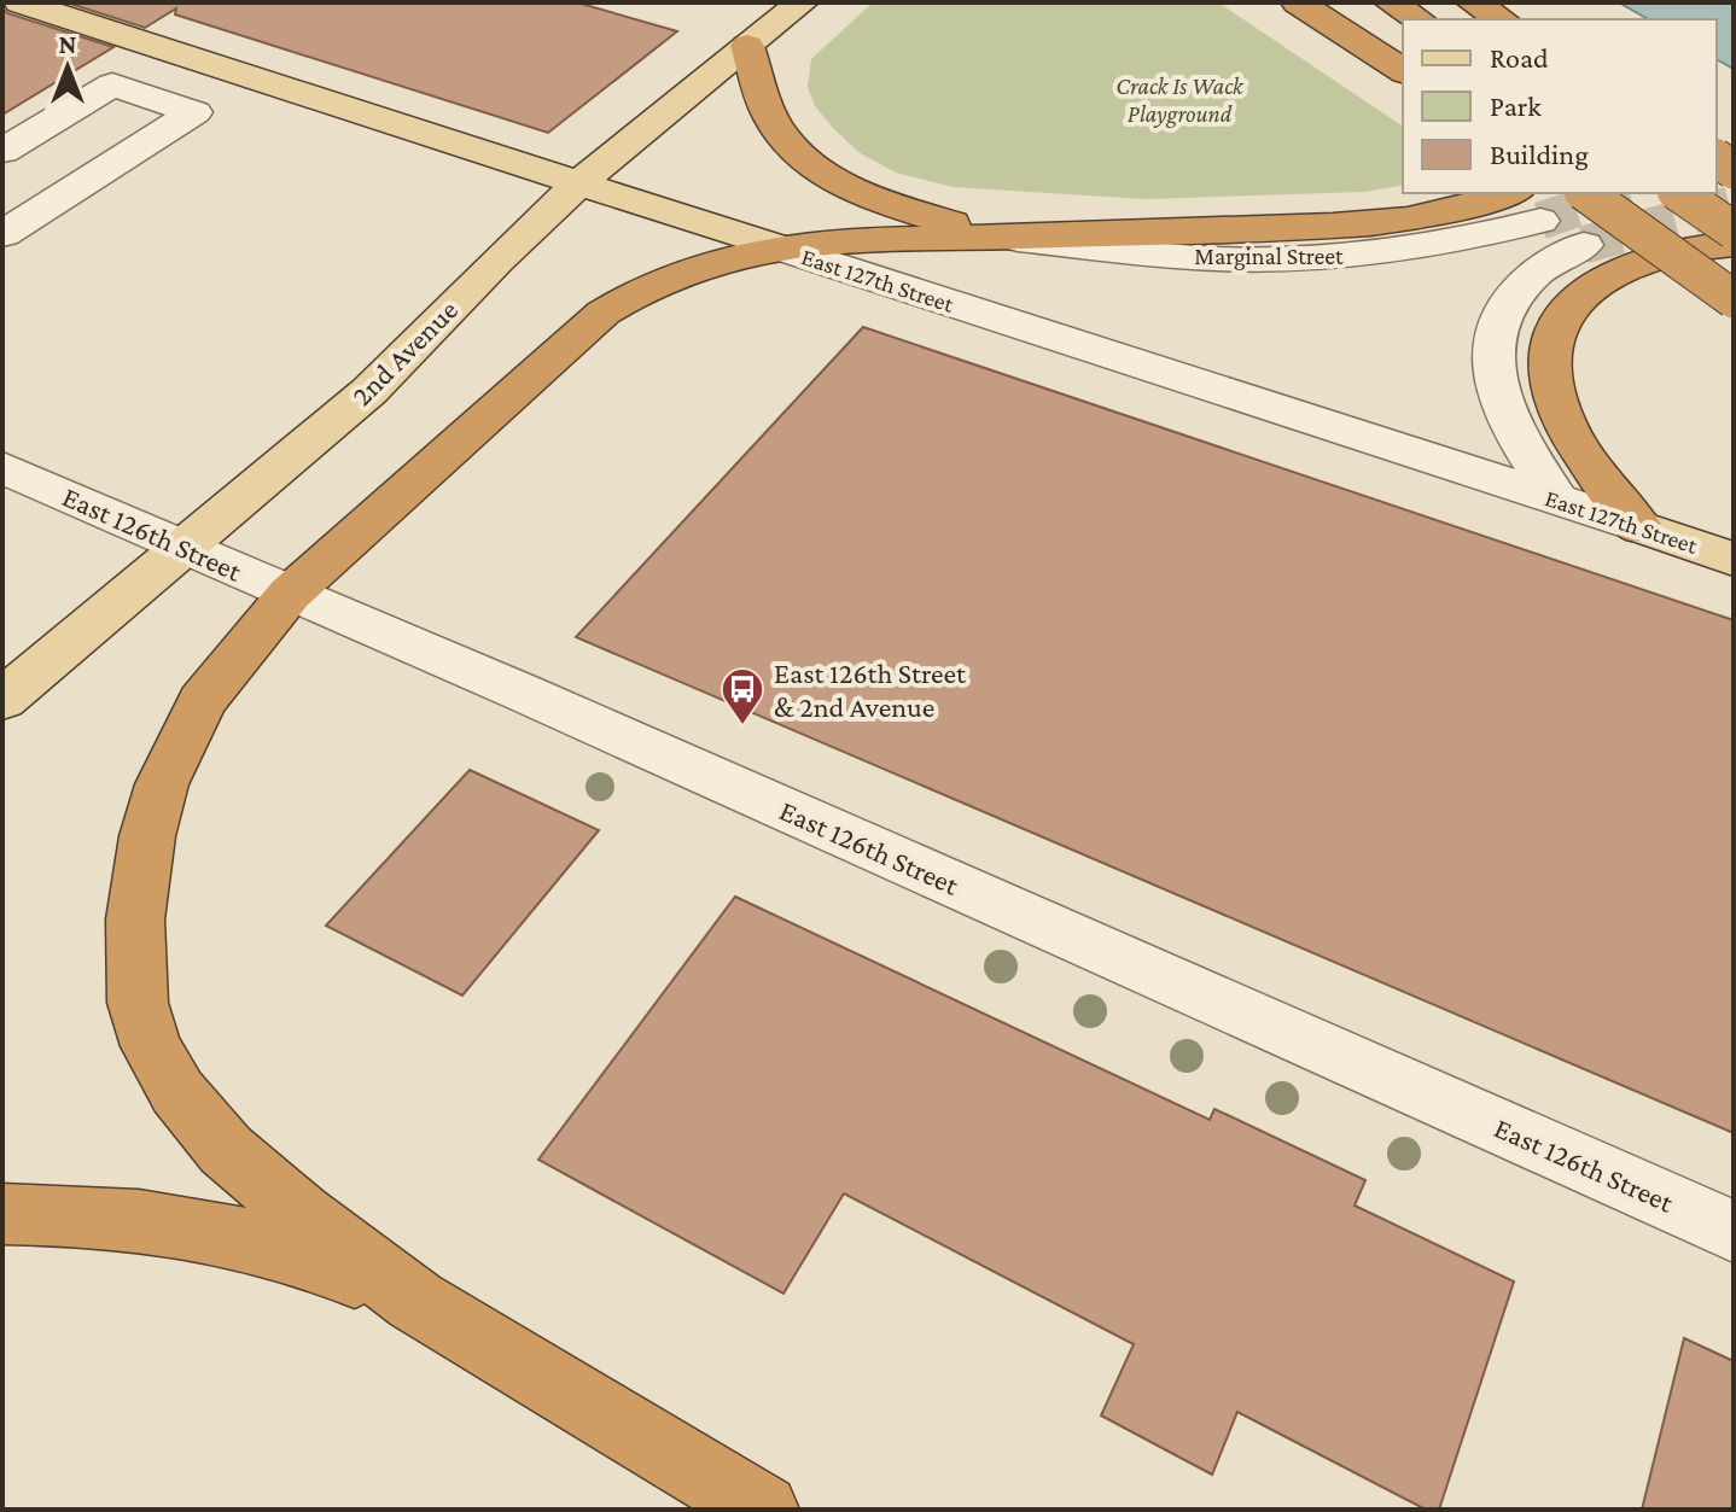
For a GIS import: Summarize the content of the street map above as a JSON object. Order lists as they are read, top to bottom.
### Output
{
  "streets": {
    "main road": ["East 127th Street", "2nd Avenue"],
    "street": ["Marginal Street", "East 126th Street"]
  },
  "crossings": [
    ["East 127th Street", "2nd Avenue"],
    ["2nd Avenue", "East 126th Street"]
  ],
  "parks": ["Crack Is Wack Playground"],
  "places": {
    "bus stop": ["East 126th Street & 2nd Avenue"]
  },
  "legend": ["Road", "Park", "Building"],
  "north": "top"
}
